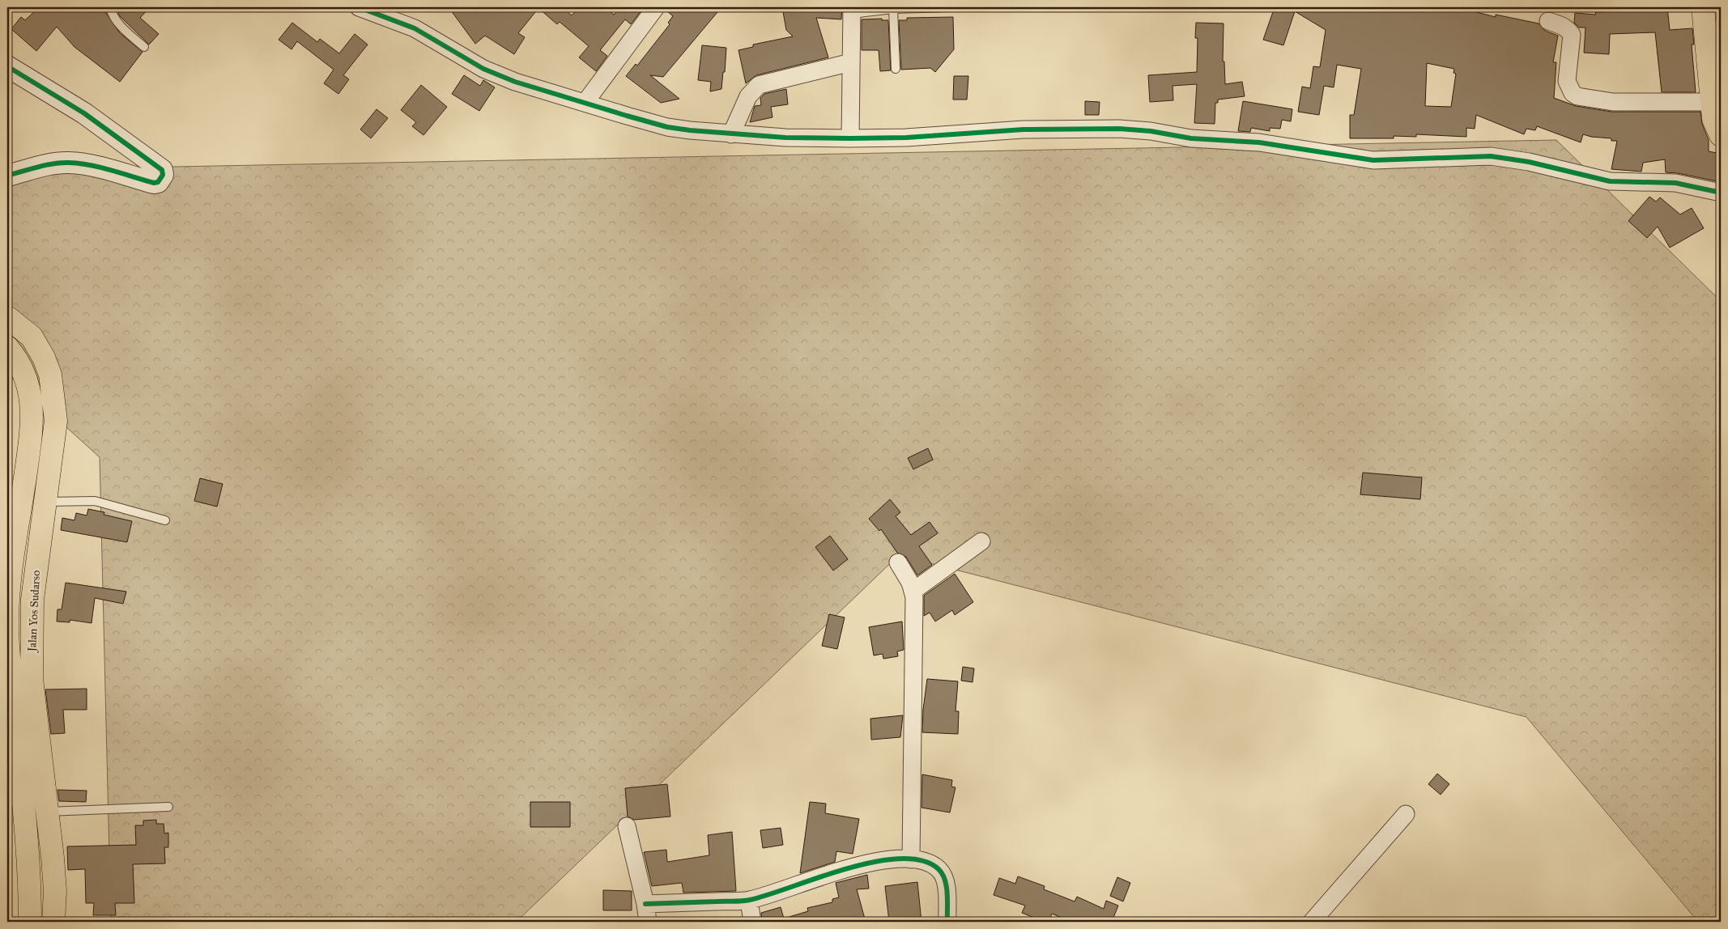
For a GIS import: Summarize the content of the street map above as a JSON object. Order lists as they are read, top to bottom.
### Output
{
  "streets": {
    "highway": ["Jalan Yos Sudarso"]
  }
}
